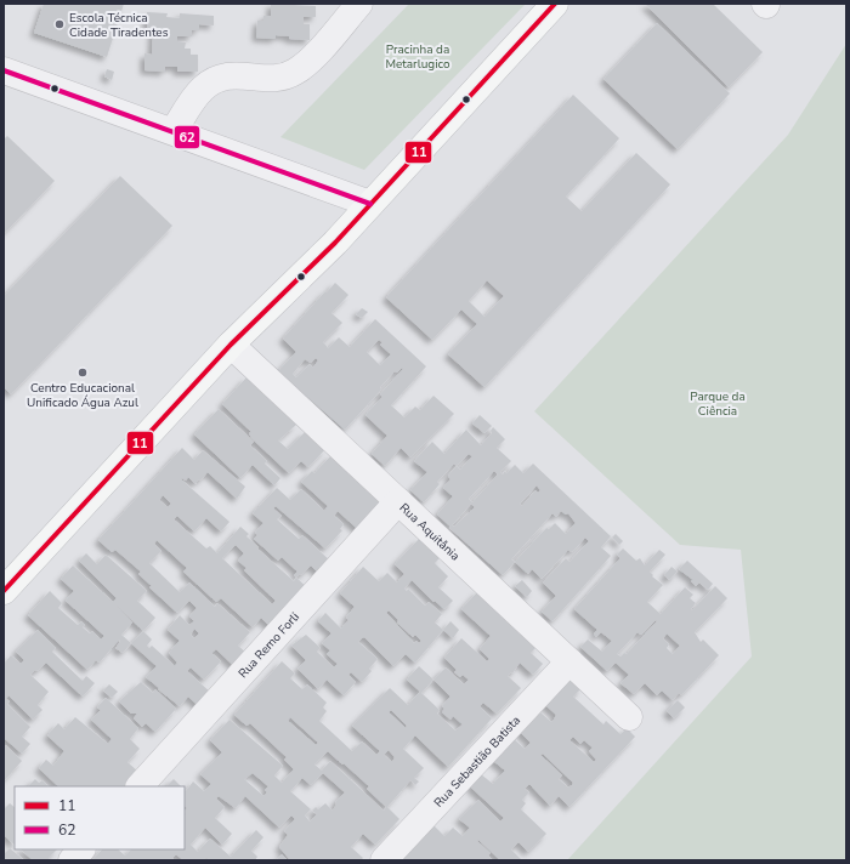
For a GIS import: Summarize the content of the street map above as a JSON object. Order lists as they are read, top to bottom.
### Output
{
  "streets": {
    "street": ["Rua Aquitânia", "Rua Remo Forli", "Rua Sebastião Batista"]
  },
  "crossings": [
    ["Rua Aquitânia", "Rua Remo Forli"],
    ["Rua Aquitânia", "Rua Sebastião Batista"]
  ],
  "parks": ["Pracinha da Metarlugico", "Parque da Ciência"],
  "places": ["Escola Técnica Cidade Tiradentes", "Centro Educacional Unificado Água Azul"],
  "lines": ["transit line 11", "transit line 62"],
  "legend": ["11", "62"]
}
